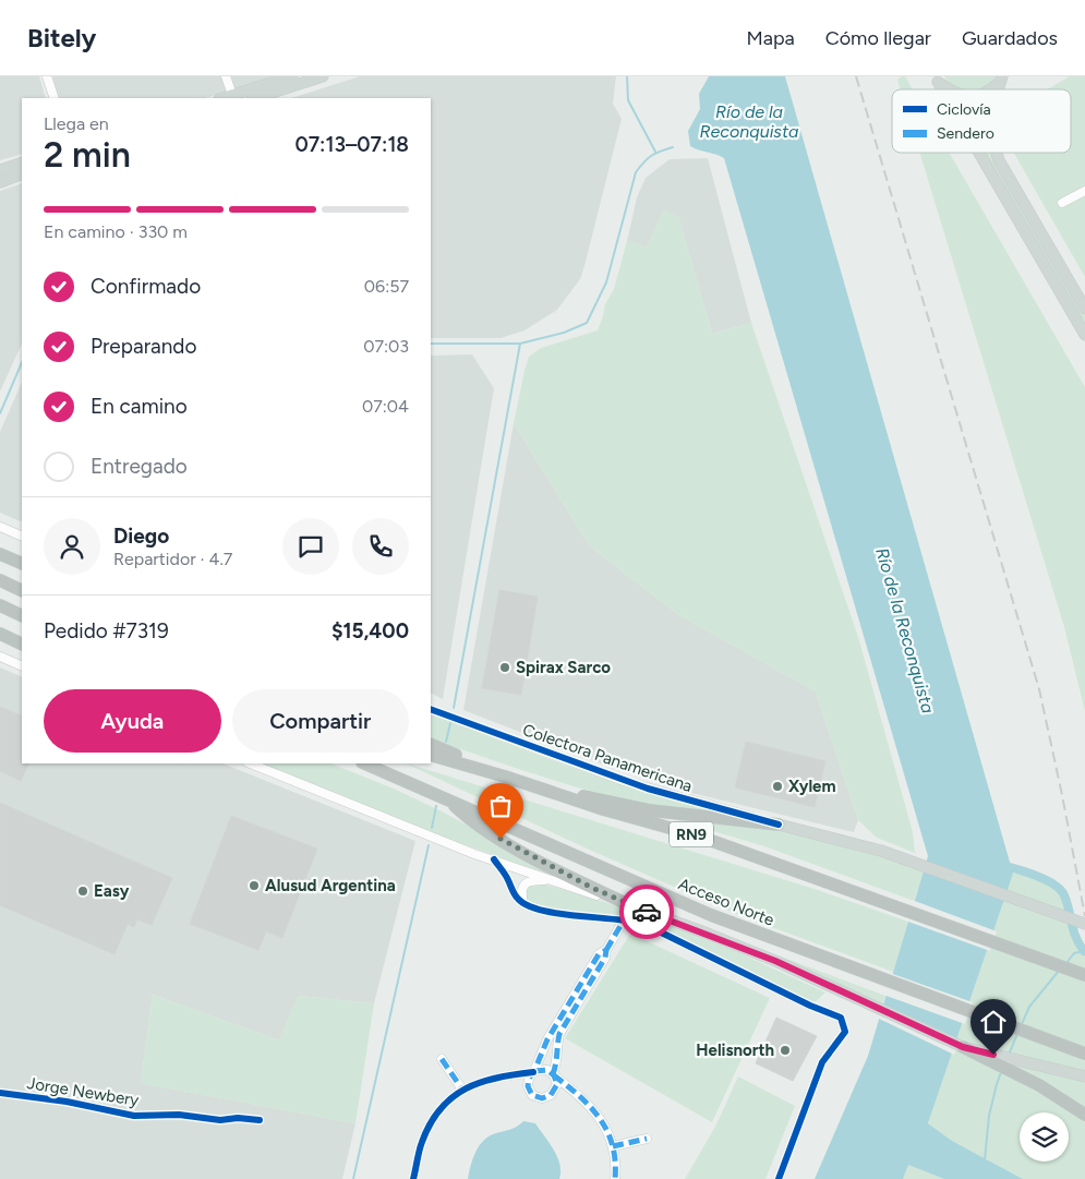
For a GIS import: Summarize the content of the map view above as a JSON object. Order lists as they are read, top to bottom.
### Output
{
  "streets": {
    "highway": ["RN9", "Acceso Norte"],
    "main road": ["Colectora Panamericana"],
    "street": ["Jorge Newbery"]
  },
  "water": ["Río de la Reconquista"],
  "places": [
    "Spirax Sarco",
    "Xylem",
    "Alusud Argentina",
    "Easy",
    "Helisnorth"
  ],
  "legend": ["Ciclovía", "Sendero"],
  "page": {
    "header": "Bitely",
    "nav": ["Mapa", "Cómo llegar", "Guardados"],
    "heading": ["2 min", "Llega en", "07:13–07:18"],
    "panel": [
      "Diego",
      "Repartidor · 4.7",
      "Pedido #7319",
      "$15,400"
    ],
    "bar": "En camino · 330 m",
    "list": [
      ["Confirmado", "06:57"],
      ["Preparando", "07:03"],
      ["En camino", "07:04"],
      "Entregado"
    ],
    "buttons": ["Ayuda", "Compartir"]
  }
}
